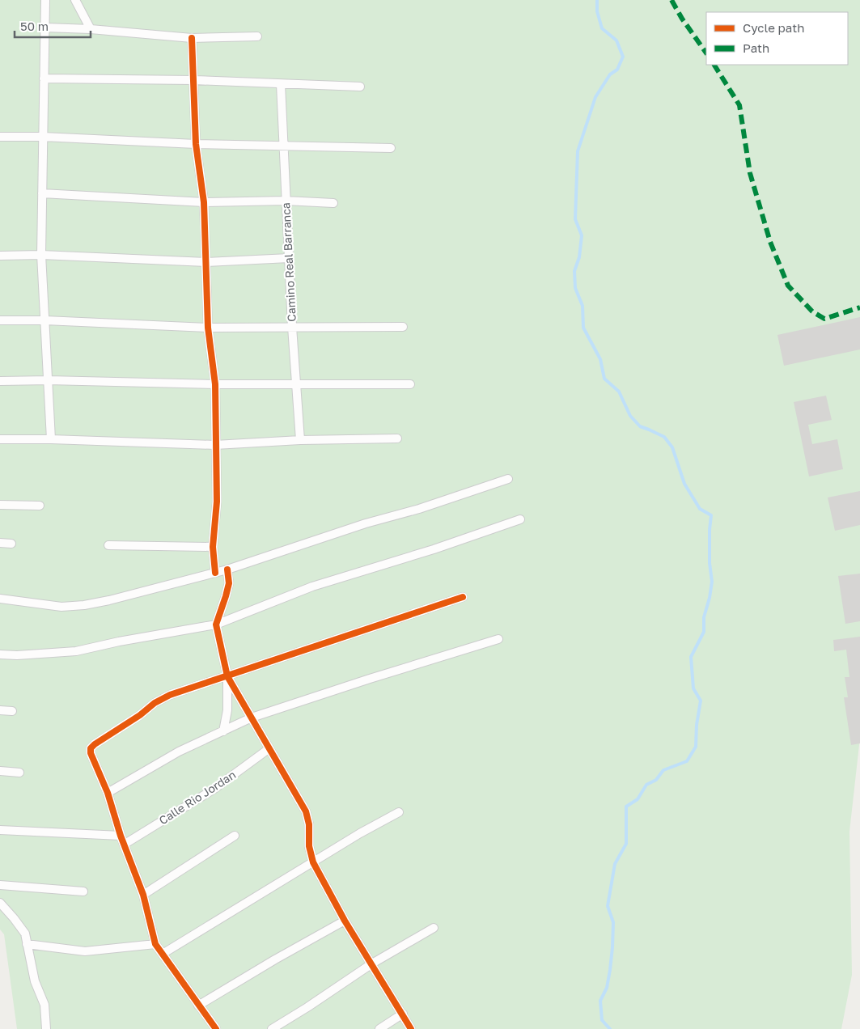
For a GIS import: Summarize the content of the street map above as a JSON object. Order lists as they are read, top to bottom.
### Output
{
  "streets": {
    "street": ["Camino Real Barranca", "Calle Rio Jordan"]
  },
  "legend": ["Cycle path", "Path"],
  "scale_bar": "50 m"
}
